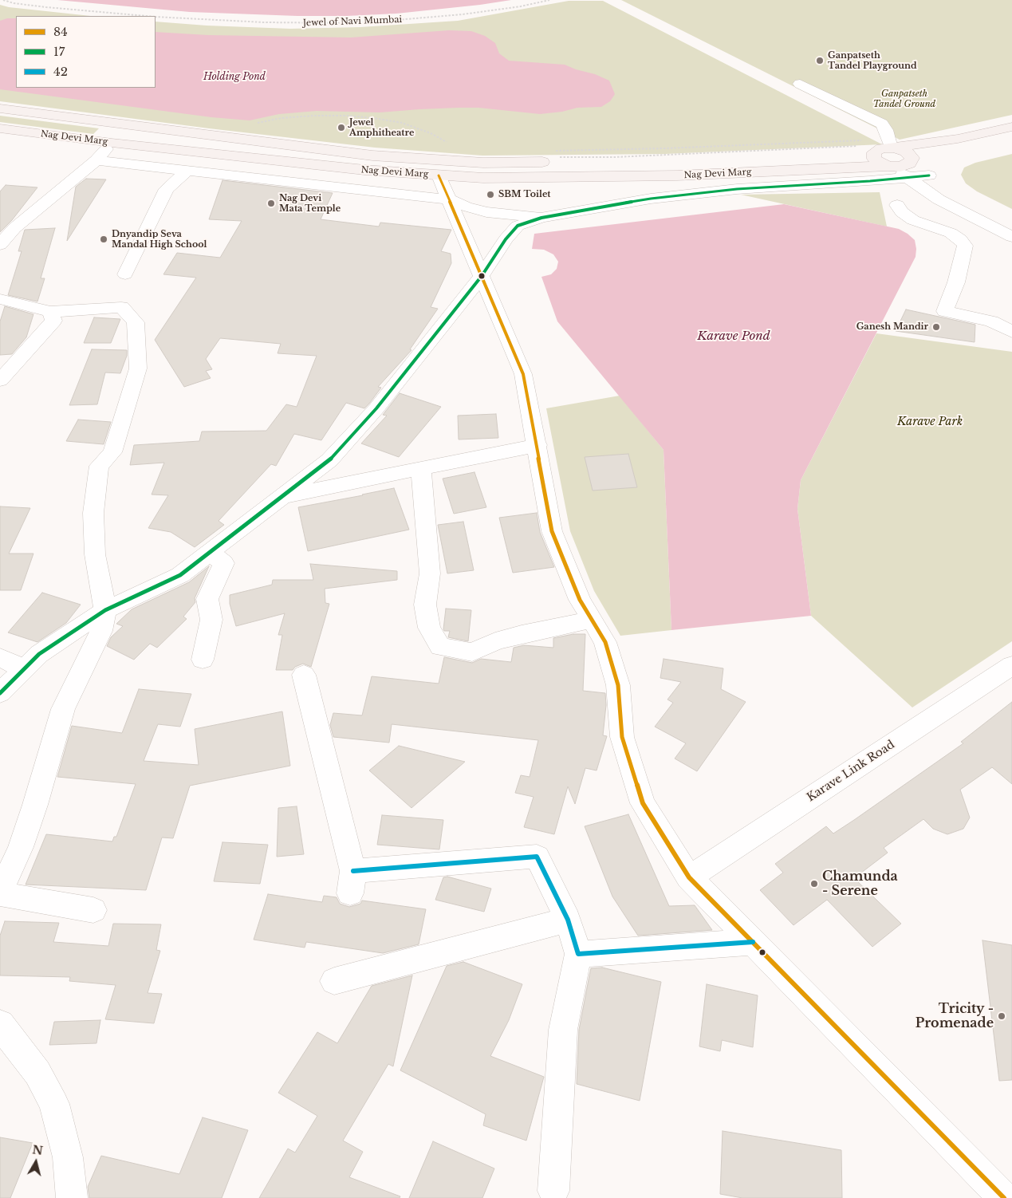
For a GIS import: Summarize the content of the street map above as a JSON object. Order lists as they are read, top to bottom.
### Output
{
  "streets": {
    "main road": ["Nag Devi Marg"],
    "street": ["Karave Link Road"],
    "path": ["Jewel of Navi Mumbai"]
  },
  "water": ["Holding Pond", "Karave Pond"],
  "parks": ["Ganpatseth Tandel Ground", "Karave Park"],
  "places": [
    "Ganpatseth Tandel Playground",
    "Jewel Amphitheatre",
    "SBM Toilet",
    "Nag Devi Mata Temple",
    "Dnyandip Seva Mandal High School",
    "Ganesh Mandir",
    "Chamunda - Serene",
    "Tricity - Promenade"
  ],
  "lines": ["transit line 84", "transit line 17", "transit line 42"],
  "legend": ["84", "17", "42"],
  "north": "top"
}
